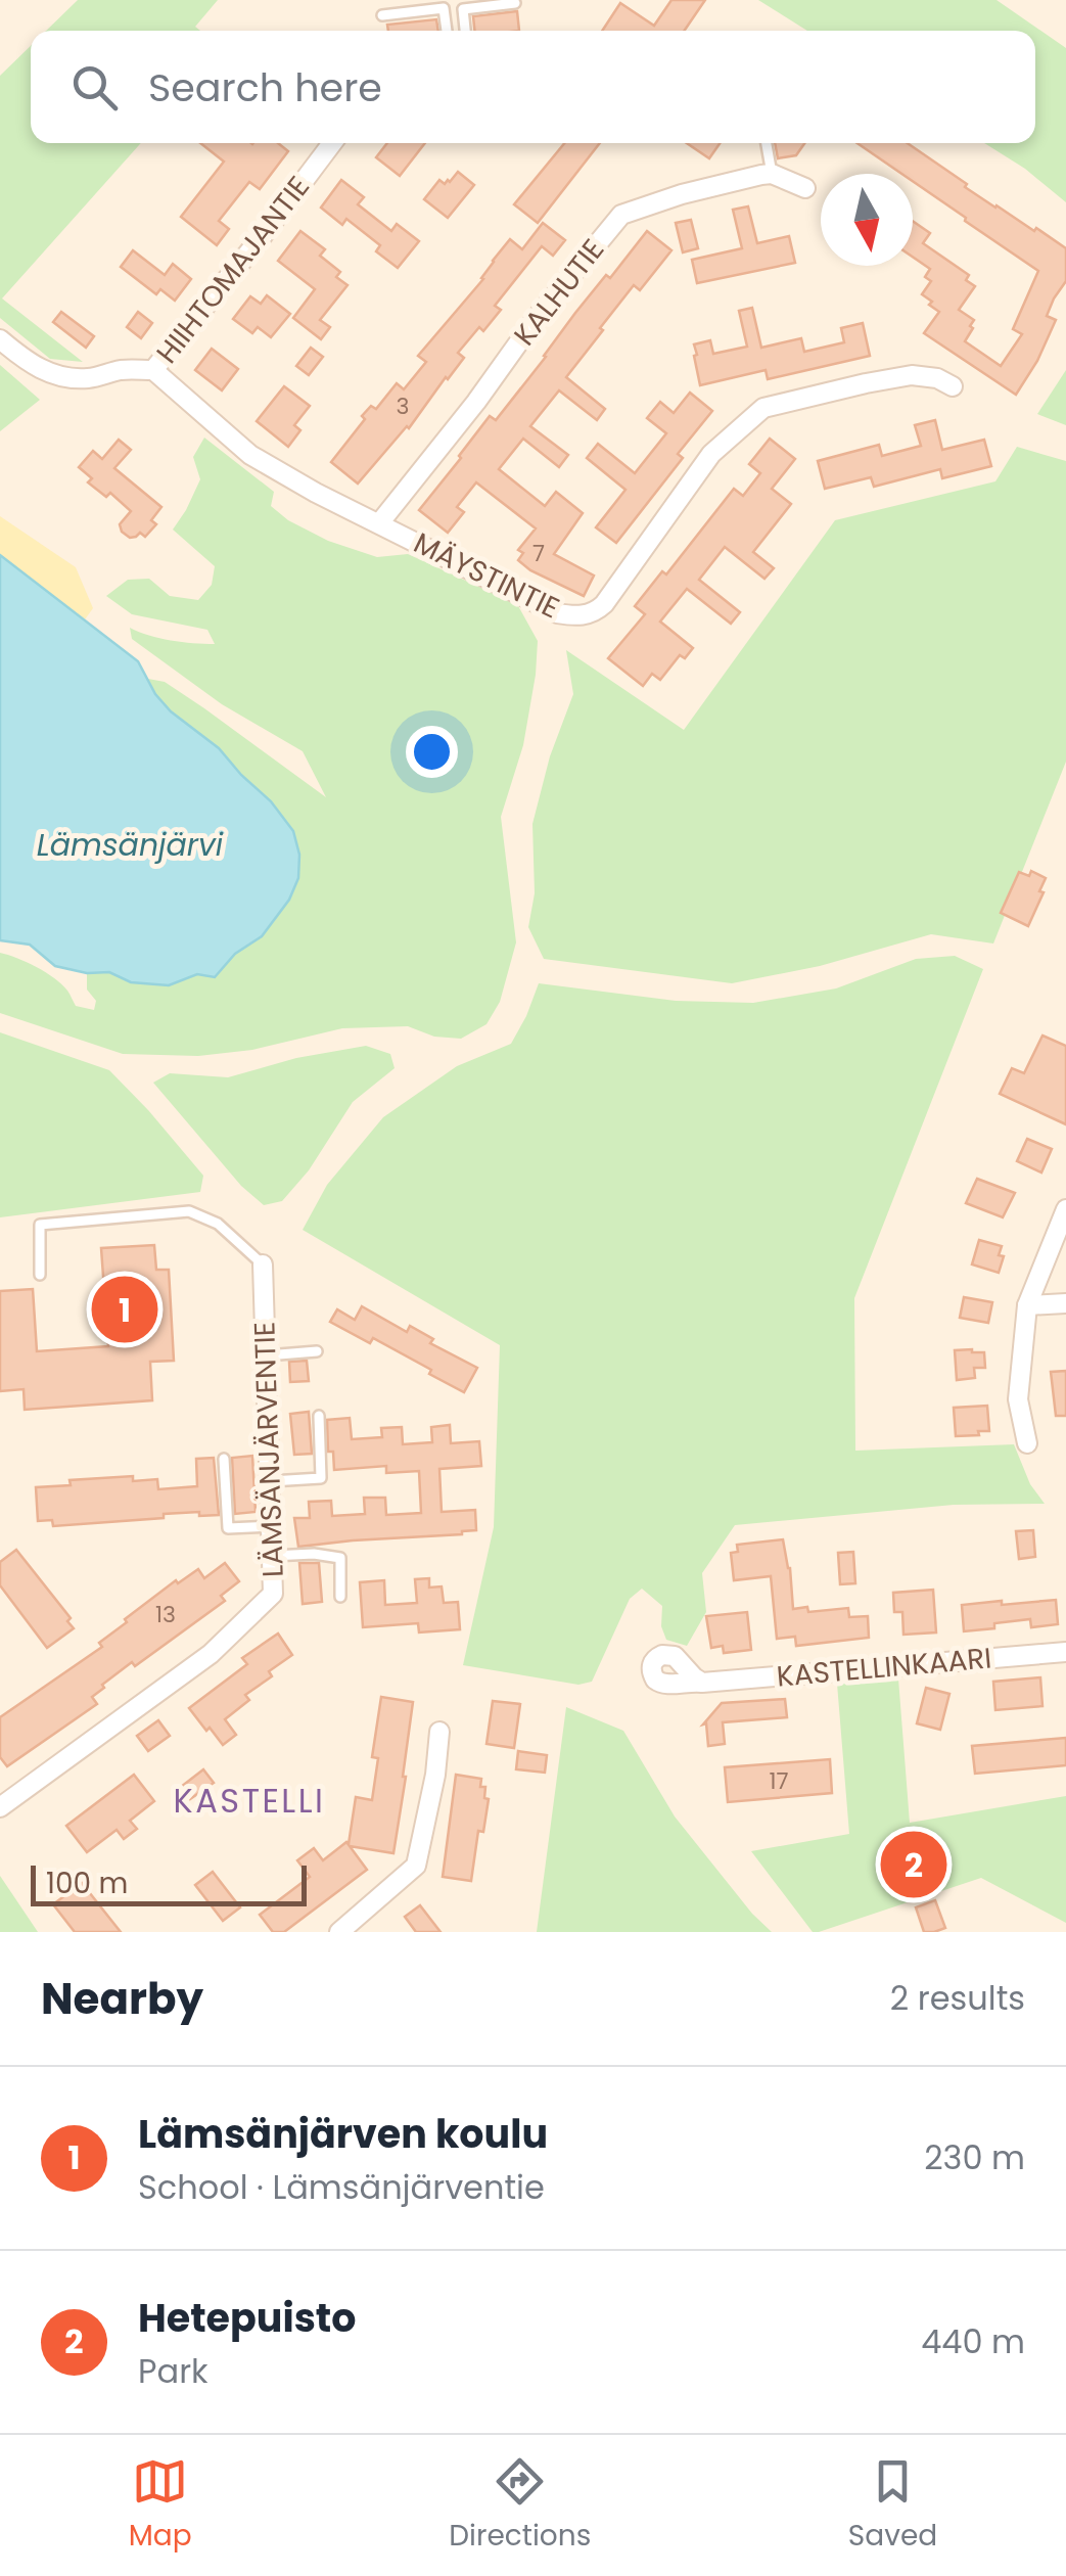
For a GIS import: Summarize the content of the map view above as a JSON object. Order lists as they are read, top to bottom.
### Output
{
  "streets": {
    "street": [
      "HIIHTOMAJANTIE",
      "KALHUTIE",
      "MÄYSTINTIE",
      "LÄMSÄNJÄRVENTIE",
      "KASTELLINKAARI"
    ]
  },
  "crossings": [
    ["HIIHTOMAJANTIE", "MÄYSTINTIE"],
    ["KALHUTIE", "MÄYSTINTIE"]
  ],
  "districts": ["KASTELLI"],
  "water": ["Lämsänjärvi"],
  "house_numbers": [
    "3",
    "7",
    "13",
    "17"
  ],
  "scale_bar": "100 m",
  "north": "bottom",
  "page": {
    "search": "Search here",
    "pins": ["1", "2"],
    "scale": "100 m",
    "heading": ["Nearby", "2 results"],
    "list": [
      {
        "mark": "1",
        "name": "Lämsänjärven koulu",
        "note": "School · Lämsänjärventie",
        "value": "230 m"
      },
      {
        "mark": "2",
        "name": "Hetepuisto",
        "note": "Park",
        "value": "440 m"
      }
    ],
    "nav": ["Map", "Directions", "Saved"]
  }
}
